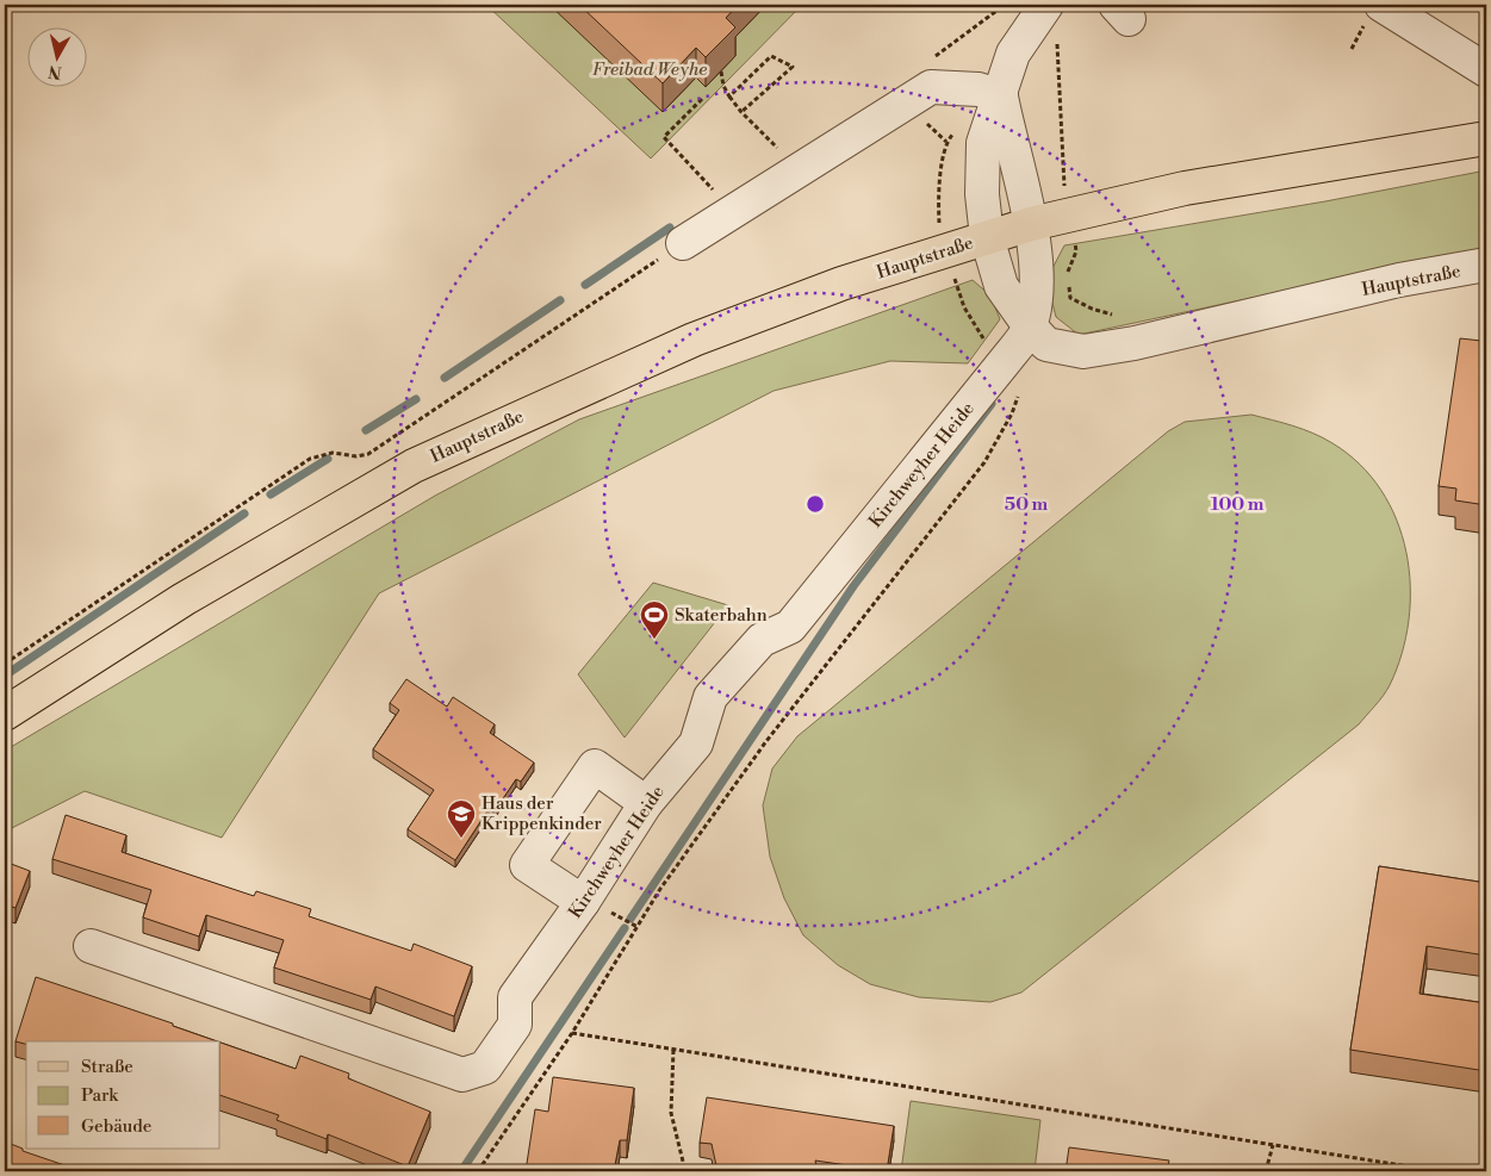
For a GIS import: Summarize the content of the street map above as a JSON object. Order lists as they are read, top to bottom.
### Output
{
  "streets": {
    "main road": ["Hauptstraße"],
    "street": ["Kirchweyher Heide"]
  },
  "crossings": [
    ["Hauptstraße", "Kirchweyher Heide"]
  ],
  "parks": ["Freibad Weyhe"],
  "places": {
    "sports": ["Skaterbahn"],
    "school or university": ["Haus der Krippenkinder"]
  },
  "legend": ["Straße", "Park", "Gebäude"],
  "north": "bottom",
  "rings": ["50 m", "100 m"]
}
